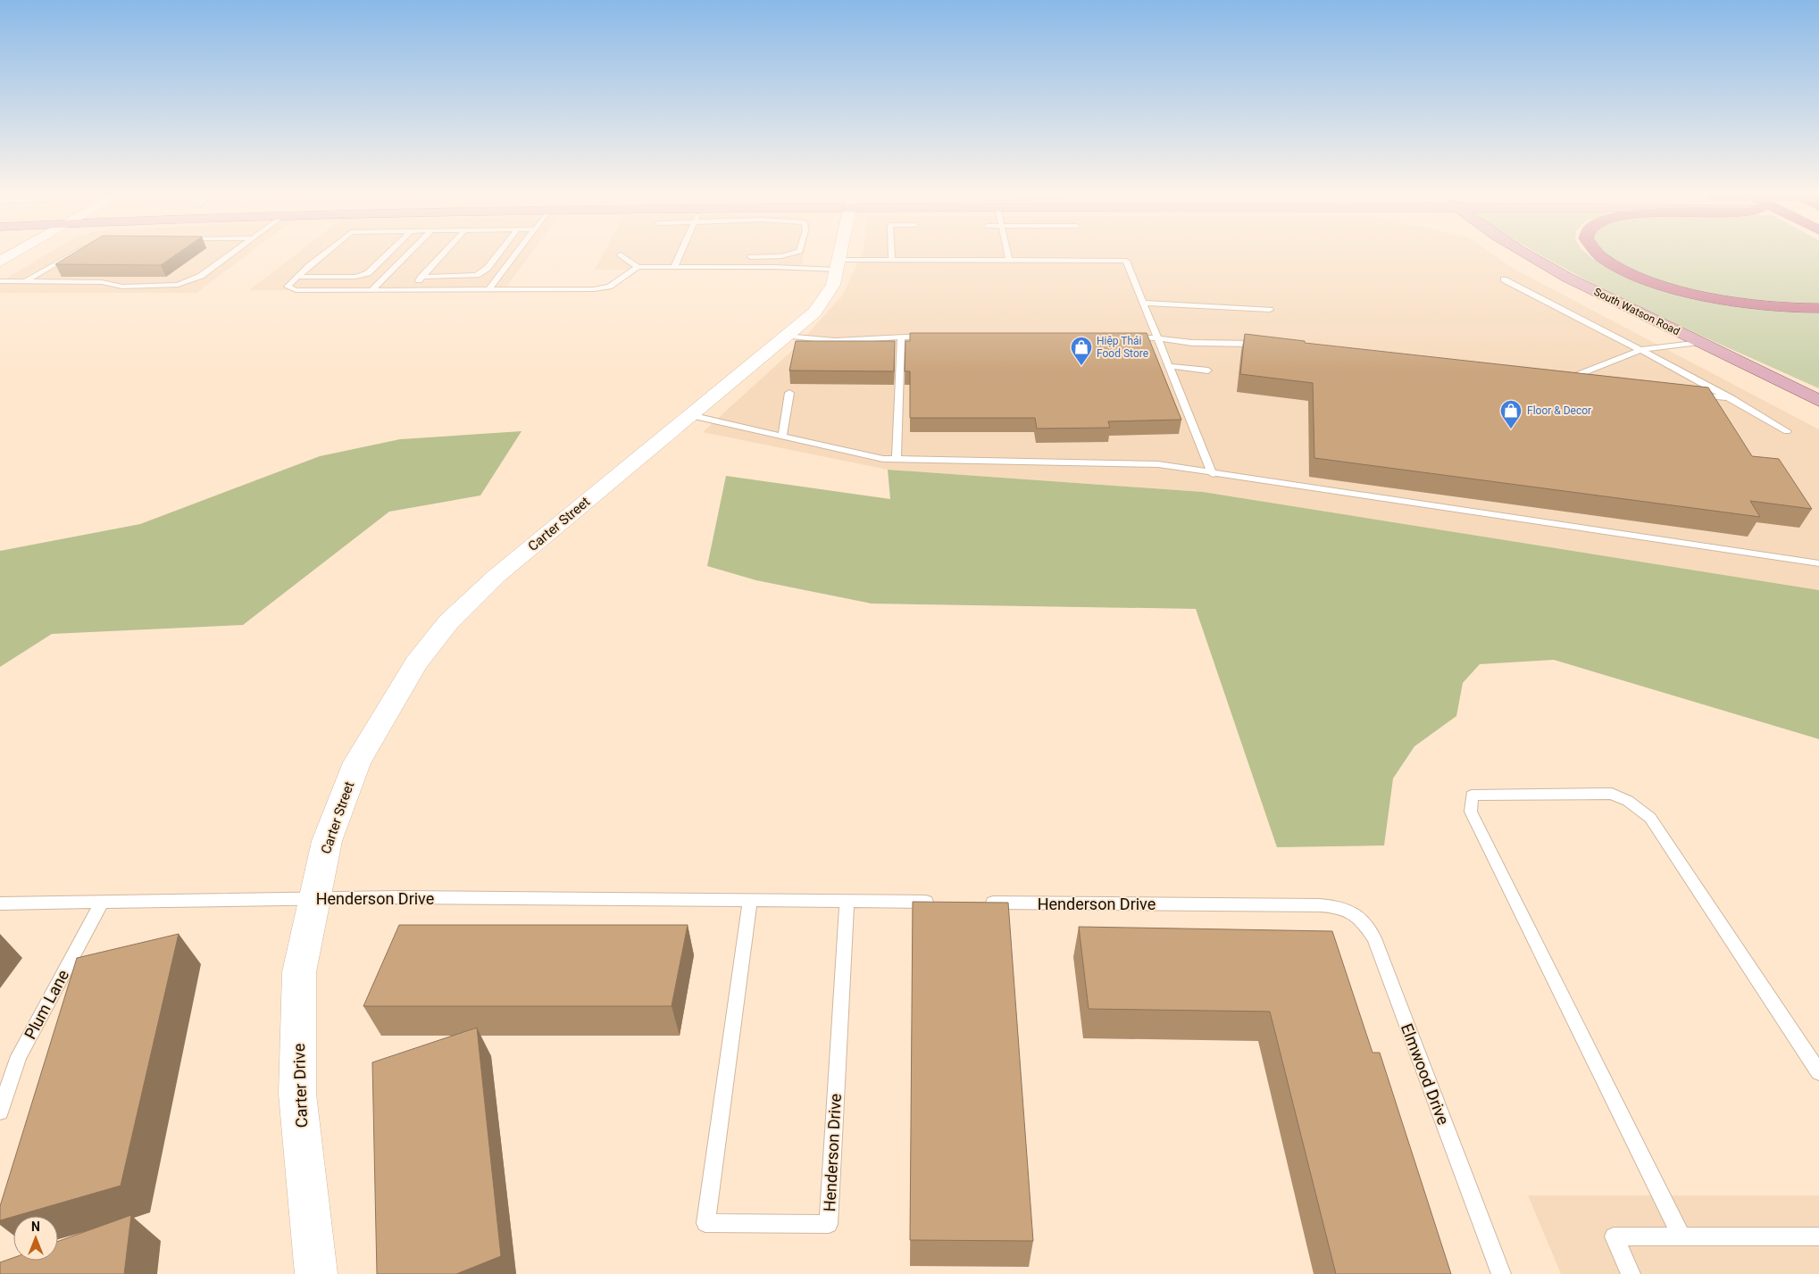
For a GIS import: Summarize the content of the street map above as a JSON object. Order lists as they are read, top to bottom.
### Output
{
  "streets": {
    "main road": ["South Watson Road"],
    "street": ["Carter Street", "Carter Drive"],
    "lane": ["Henderson Drive", "Plum Lane", "Elmwood Drive"]
  },
  "crossings": [
    ["Carter Street", "Henderson Drive"],
    ["Carter Street", "Carter Drive"],
    ["Henderson Drive", "Plum Lane"],
    ["Henderson Drive", "Elmwood Drive"],
    ["Henderson Drive", "Carter Drive"]
  ],
  "places": {
    "shop": ["Hiệp Thái Food Store", "Floor & Decor"]
  },
  "north": "top"
}
